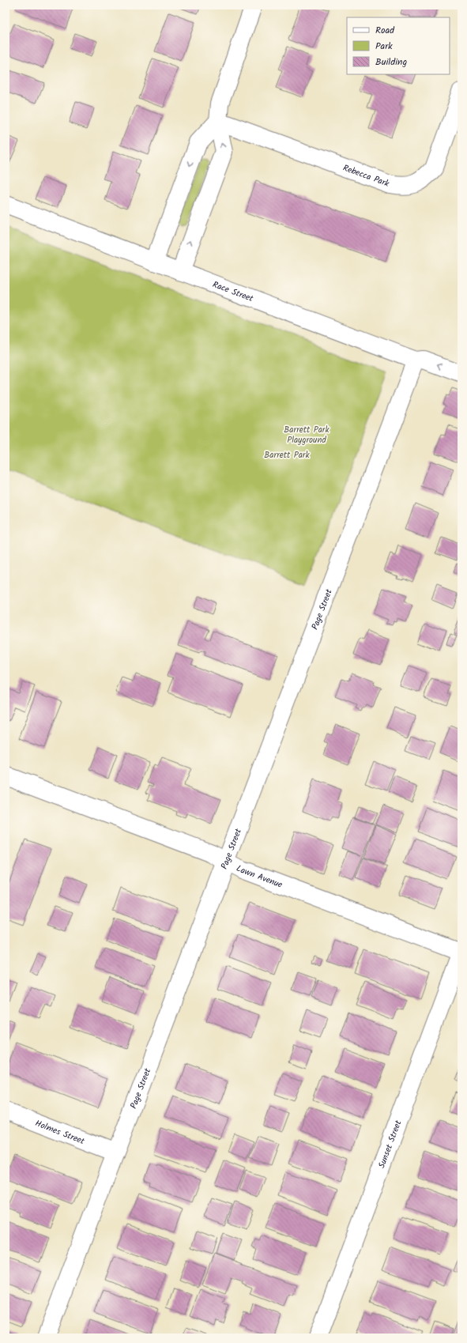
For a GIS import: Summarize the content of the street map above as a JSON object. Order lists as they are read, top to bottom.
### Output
{
  "streets": {
    "street": [
      "Rebecca Park",
      "Race Street",
      "Page Street",
      "Lawn Avenue",
      "Holmes Street",
      "Sunset Street"
    ]
  },
  "crossings": [
    ["Race Street", "Page Street"],
    ["Page Street", "Lawn Avenue"],
    ["Page Street", "Holmes Street"],
    ["Lawn Avenue", "Sunset Street"]
  ],
  "parks": ["Barrett Park Playground", "Barrett Park"],
  "legend": ["Road", "Park", "Building"]
}
